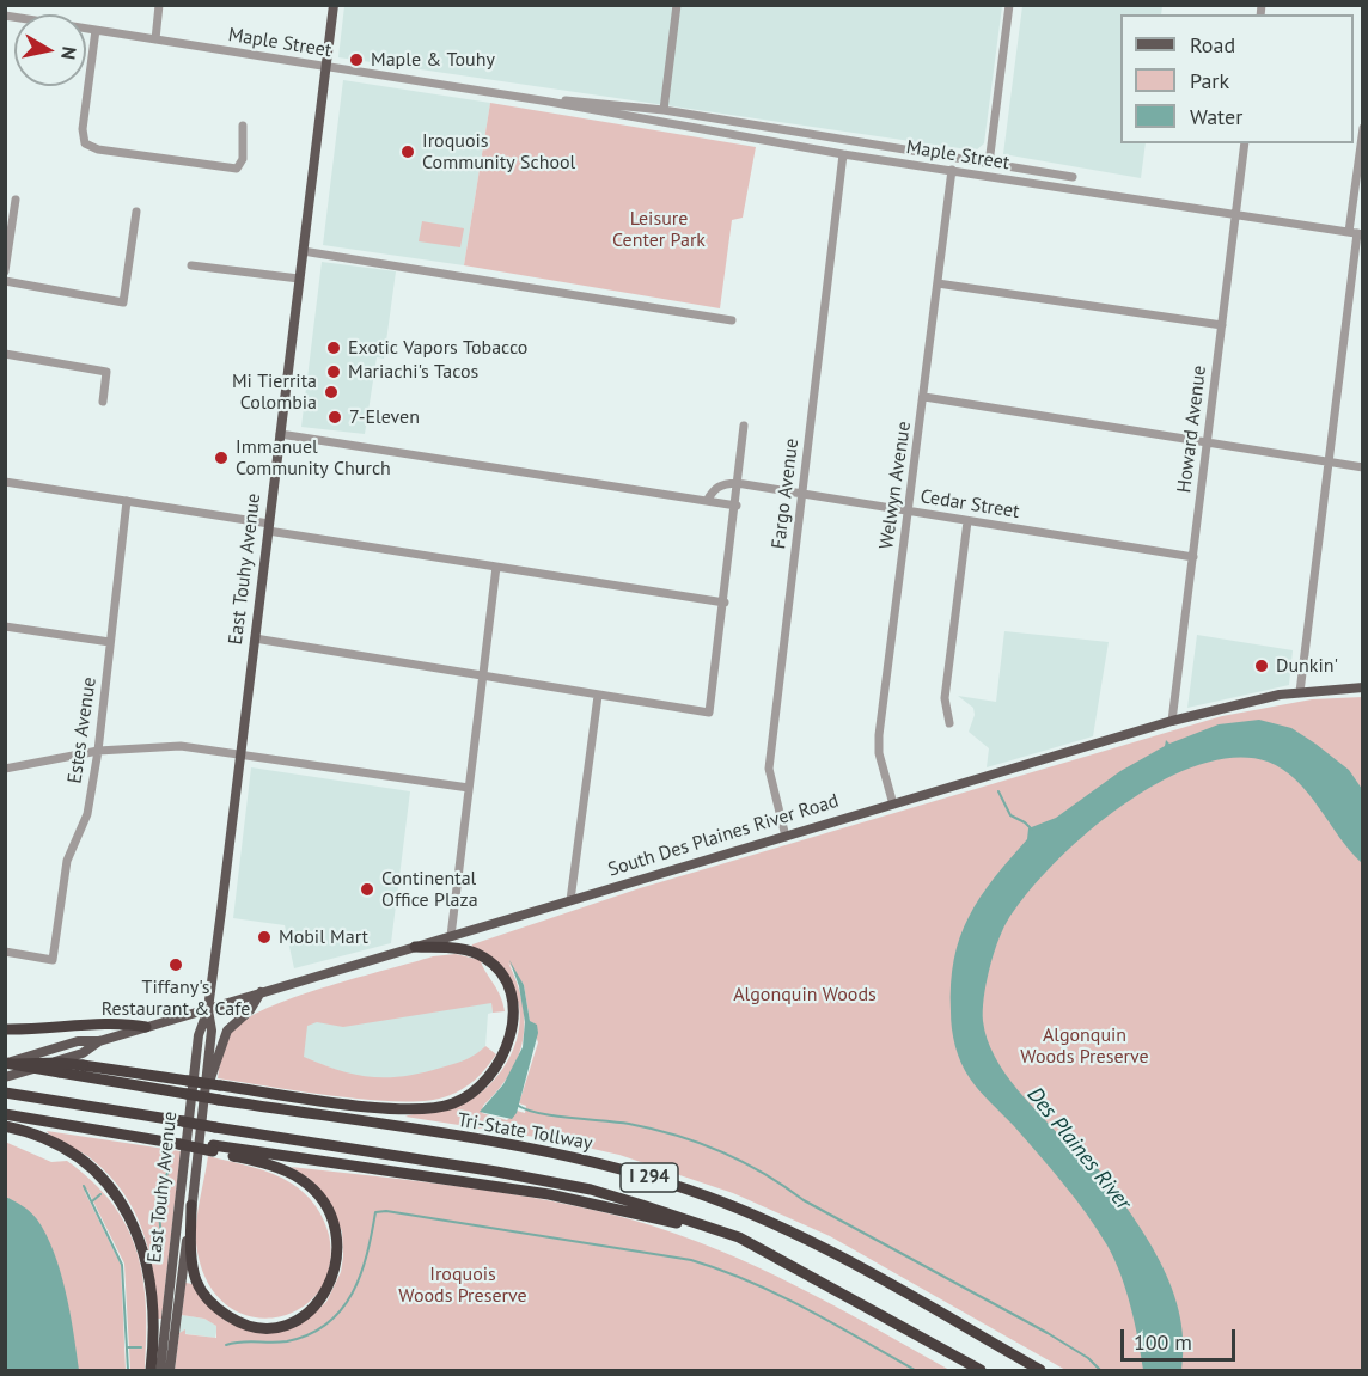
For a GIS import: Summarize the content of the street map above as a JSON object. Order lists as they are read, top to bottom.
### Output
{
  "streets": {
    "highway": ["Tri-State Tollway", "I 294"],
    "main road": ["East Touhy Avenue", "South Des Plaines River Road"],
    "street": [
      "Maple Street",
      "Howard Avenue",
      "Welwyn Avenue",
      "Fargo Avenue",
      "Cedar Street",
      "Estes Avenue"
    ]
  },
  "crossings": [
    ["Maple Street", "Howard Avenue"],
    ["Maple Street", "Welwyn Avenue"],
    ["Maple Street", "Fargo Avenue"],
    ["Maple Street", "East Touhy Avenue"],
    ["Howard Avenue", "Cedar Street"],
    ["Howard Avenue", "South Des Plaines River Road"],
    ["Welwyn Avenue", "Cedar Street"],
    ["Welwyn Avenue", "South Des Plaines River Road"],
    ["Fargo Avenue", "Cedar Street"],
    ["Fargo Avenue", "South Des Plaines River Road"],
    ["East Touhy Avenue", "South Des Plaines River Road"],
    ["South Des Plaines River Road", "Tri-State Tollway"]
  ],
  "water": ["Des Plaines River"],
  "parks": [
    "Leisure Center Park",
    "Algonquin Woods",
    "Algonquin Woods Preserve",
    "Iroquois Woods Preserve"
  ],
  "places": [
    "Maple & Touhy",
    "Iroquois Community School",
    "Exotic Vapors Tobacco",
    "Mariachi's Tacos",
    "Mi Tierrita Colombia",
    "7-Eleven",
    "Immanuel Community Church",
    "Dunkin'",
    "Continental Office Plaza",
    "Mobil Mart",
    "Tiffany's Restaurant & Cafe"
  ],
  "legend": ["Road", "Park", "Water"],
  "scale_bar": "100 m",
  "north": "right"
}
